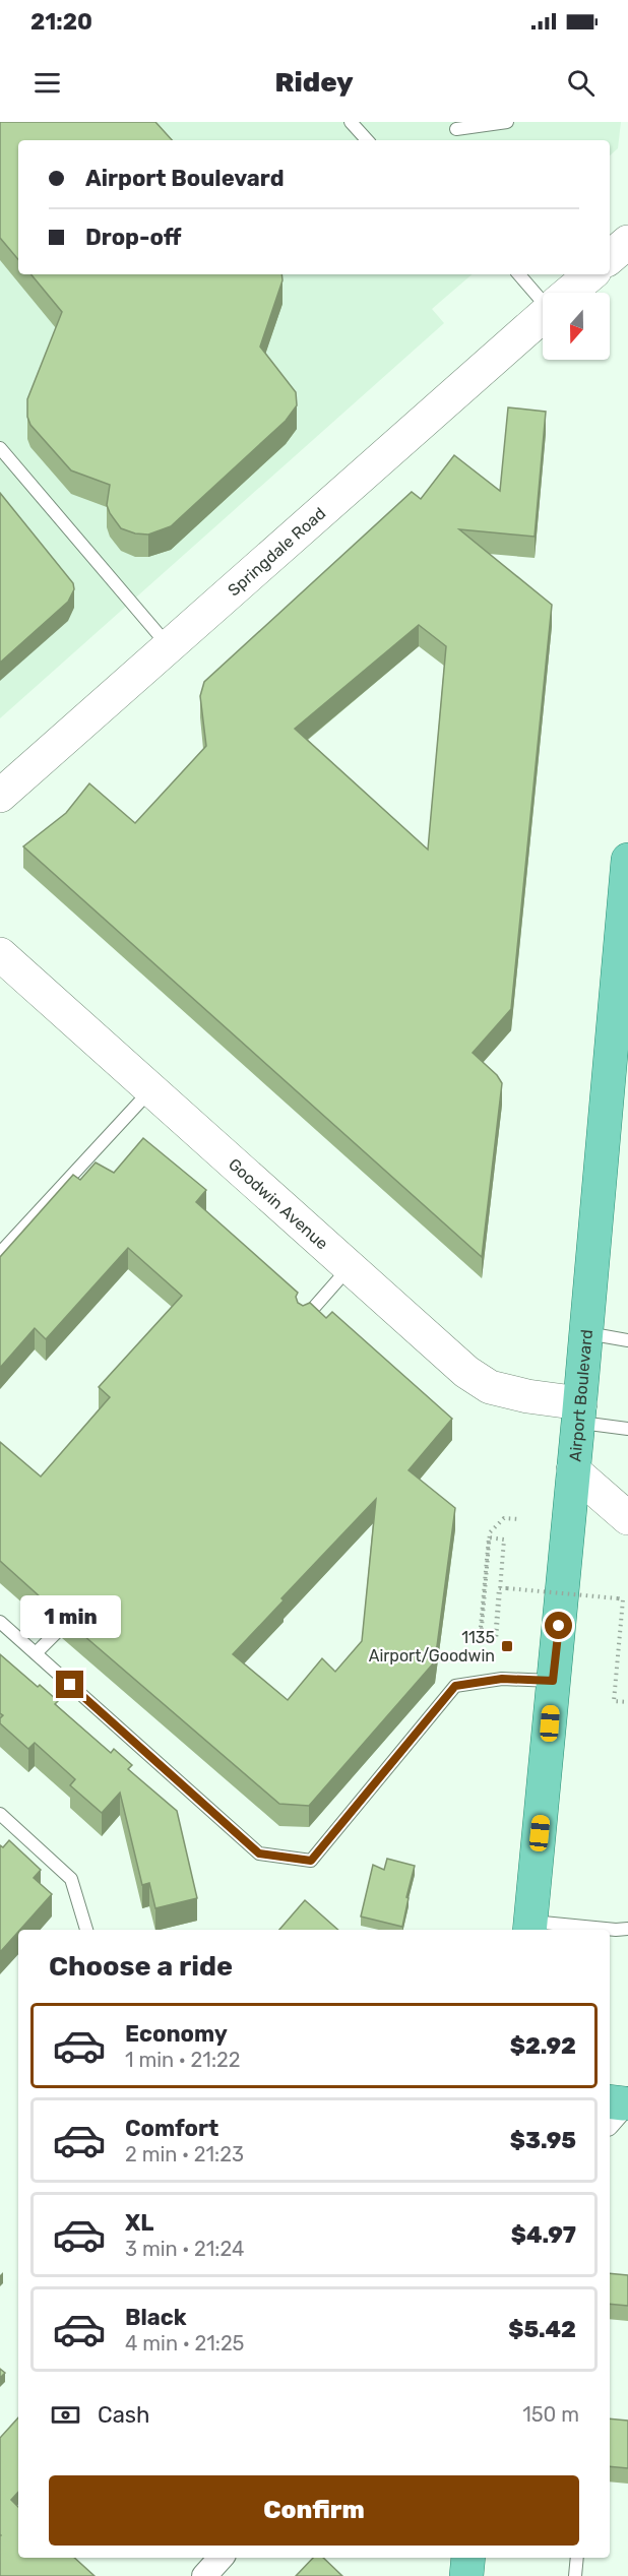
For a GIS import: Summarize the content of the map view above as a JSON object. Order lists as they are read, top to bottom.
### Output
{
  "streets": {
    "main road": ["Airport Boulevard"],
    "street": ["Springdale Road", "Goodwin Avenue"]
  },
  "crossings": [
    ["Goodwin Avenue", "Airport Boulevard"]
  ],
  "places": {
    "transit": ["1135 Airport/Goodwin"]
  },
  "north": "bottom",
  "page": {
    "status": "21:20",
    "header": "Ridey",
    "banner": ["Airport Boulevard", "Drop-off"],
    "bubble": "1 min",
    "heading": "Choose a ride",
    "list": [
      {
        "name": "Economy",
        "note": "1 min · 21:22",
        "value": "$2.92"
      },
      {
        "name": "Comfort",
        "note": "2 min · 21:23",
        "value": "$3.95"
      },
      {
        "name": "XL",
        "note": "3 min · 21:24",
        "value": "$4.97"
      },
      {
        "name": "Black",
        "note": "4 min · 21:25",
        "value": "$5.42"
      }
    ],
    "pay": ["Cash", "150 m"],
    "buttons": "Confirm"
  }
}
